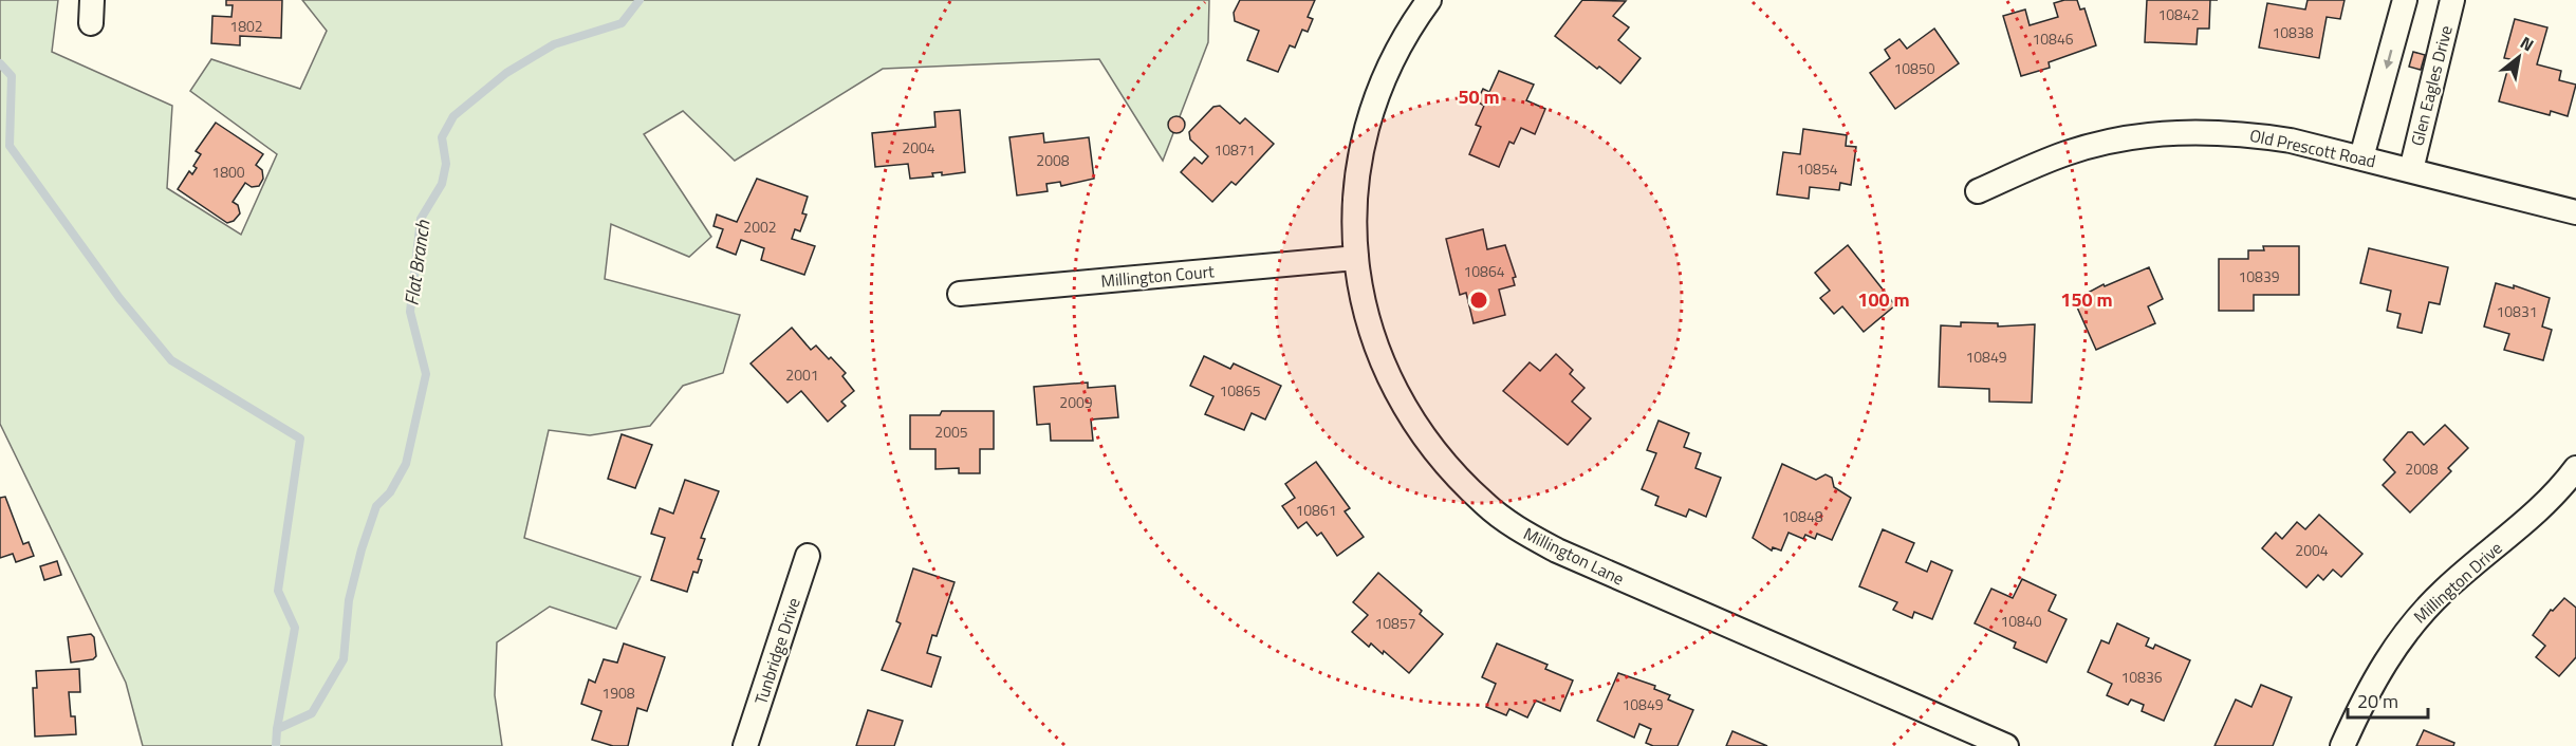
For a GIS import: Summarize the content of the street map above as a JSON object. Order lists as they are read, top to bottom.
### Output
{
  "streets": {
    "street": [
      "Glen Eagles Drive",
      "Old Prescott Road",
      "Millington Court",
      "Millington Lane",
      "Millington Drive",
      "Tunbridge Drive"
    ]
  },
  "crossings": [
    ["Glen Eagles Drive", "Old Prescott Road"],
    ["Millington Court", "Millington Lane"]
  ],
  "water": ["Flat Branch"],
  "house_numbers": [
    "10842",
    "1802",
    "10838",
    "10846",
    "10850",
    "2004",
    "10871",
    "2008",
    "10854",
    "1800",
    "2002",
    "10864",
    "10839",
    "10831",
    "10849",
    "2001",
    "10865",
    "2009",
    "2005",
    "2008",
    "10861",
    "10848",
    "2004",
    "10840",
    "10857",
    "10836",
    "1908",
    "10849"
  ],
  "scale_bar": "20 m",
  "north": "top right",
  "rings": ["50 m", "100 m", "150 m"]
}
